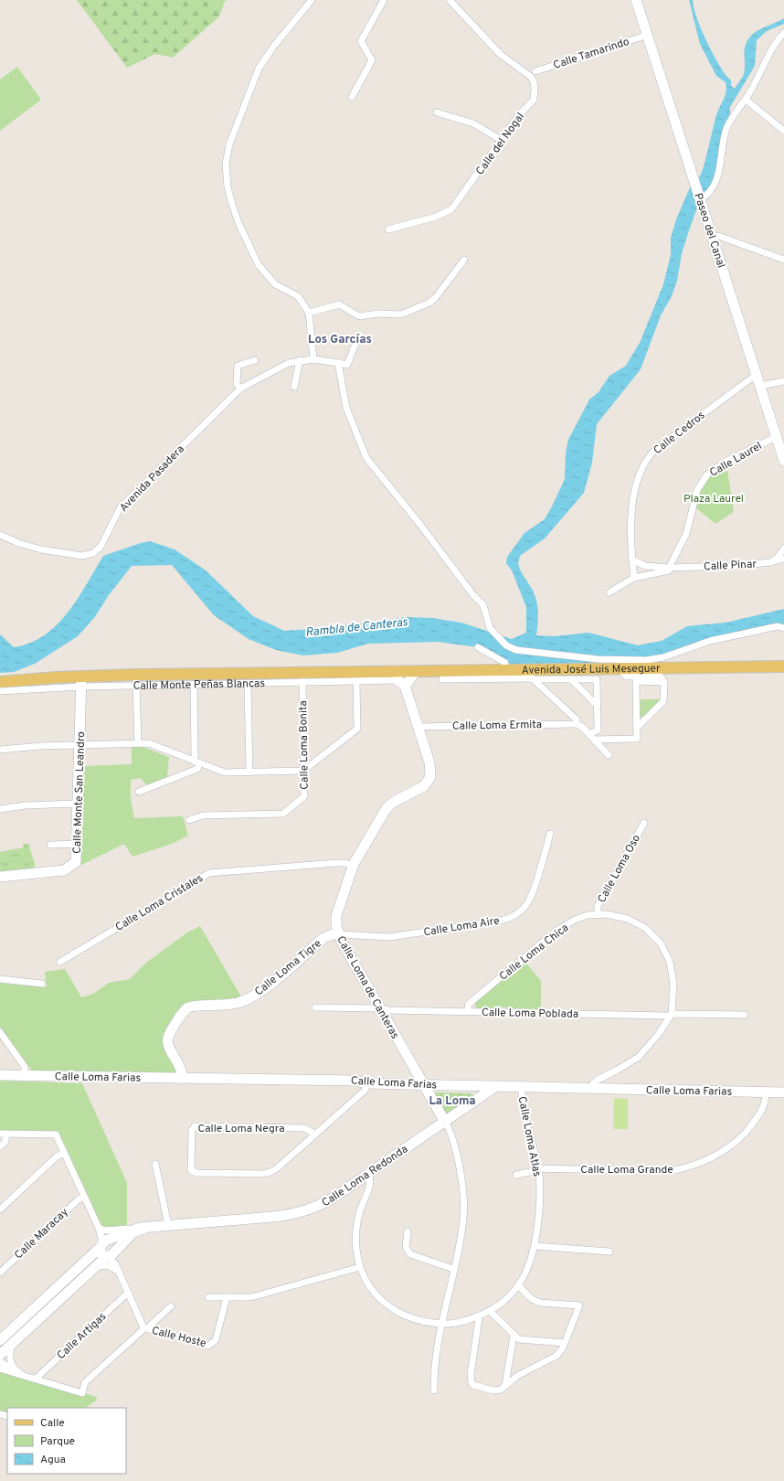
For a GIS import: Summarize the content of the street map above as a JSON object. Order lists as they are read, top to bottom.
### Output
{
  "streets": {
    "main road": ["Avenida José Luis Meseguer", "Calle Monte Peñas Blancas"],
    "street": [
      "Calle Tamarindo",
      "Calle del Nogal",
      "Paseo del Canal",
      "Calle Cedros",
      "Calle Laurel",
      "Avenida Pasadera",
      "Calle Pinar",
      "Calle Loma Ermita",
      "Calle Loma Bonita",
      "Calle Monte San Leandro",
      "Calle Loma Oso",
      "Calle Loma Cristales",
      "Calle Loma Aire",
      "Calle Loma Chica",
      "Calle Loma Tigre",
      "Calle Loma de Canteras",
      "Calle Loma Poblada",
      "Calle Loma Farias",
      "Calle Loma Negra",
      "Calle Loma Atlas",
      "Calle Loma Grande",
      "Calle Loma Redonda",
      "Calle Maracay",
      "Calle Artigas",
      "Calle Hoste"
    ]
  },
  "crossings": [
    ["Calle Tamarindo", "Paseo del Canal"],
    ["Paseo del Canal", "Calle Cedros"],
    ["Paseo del Canal", "Calle Laurel"],
    ["Calle Cedros", "Calle Pinar"],
    ["Calle Laurel", "Calle Pinar"],
    ["Avenida José Luis Meseguer", "Calle Monte Peñas Blancas"],
    ["Avenida José Luis Meseguer", "Calle Loma de Canteras"],
    ["Calle Monte Peñas Blancas", "Calle Loma Bonita"],
    ["Calle Monte Peñas Blancas", "Calle Monte San Leandro"],
    ["Calle Monte Peñas Blancas", "Calle Loma de Canteras"],
    ["Calle Loma Ermita", "Calle Loma de Canteras"],
    ["Calle Loma Oso", "Calle Loma Chica"],
    ["Calle Loma Cristales", "Calle Loma de Canteras"],
    ["Calle Loma Aire", "Calle Loma Tigre"],
    ["Calle Loma Aire", "Calle Loma de Canteras"],
    ["Calle Loma Chica", "Calle Loma Poblada"],
    ["Calle Loma Tigre", "Calle Loma de Canteras"],
    ["Calle Loma Tigre", "Calle Loma Farias"],
    ["Calle Loma de Canteras", "Calle Loma Poblada"],
    ["Calle Loma de Canteras", "Calle Loma Farias"],
    ["Calle Loma de Canteras", "Calle Loma Atlas"],
    ["Calle Loma de Canteras", "Calle Loma Redonda"],
    ["Calle Loma Farias", "Calle Loma Negra"],
    ["Calle Loma Farias", "Calle Loma Atlas"],
    ["Calle Loma Farias", "Calle Loma Grande"],
    ["Calle Loma Farias", "Calle Loma Redonda"],
    ["Calle Loma Atlas", "Calle Loma Grande"],
    ["Calle Loma Atlas", "Calle Loma Redonda"],
    ["Calle Artigas", "Calle Hoste"]
  ],
  "districts": ["Los Garcías", "La Loma"],
  "water": ["Rambla de Canteras"],
  "parks": ["Plaza Laurel"],
  "legend": ["Calle", "Parque", "Agua"]
}
